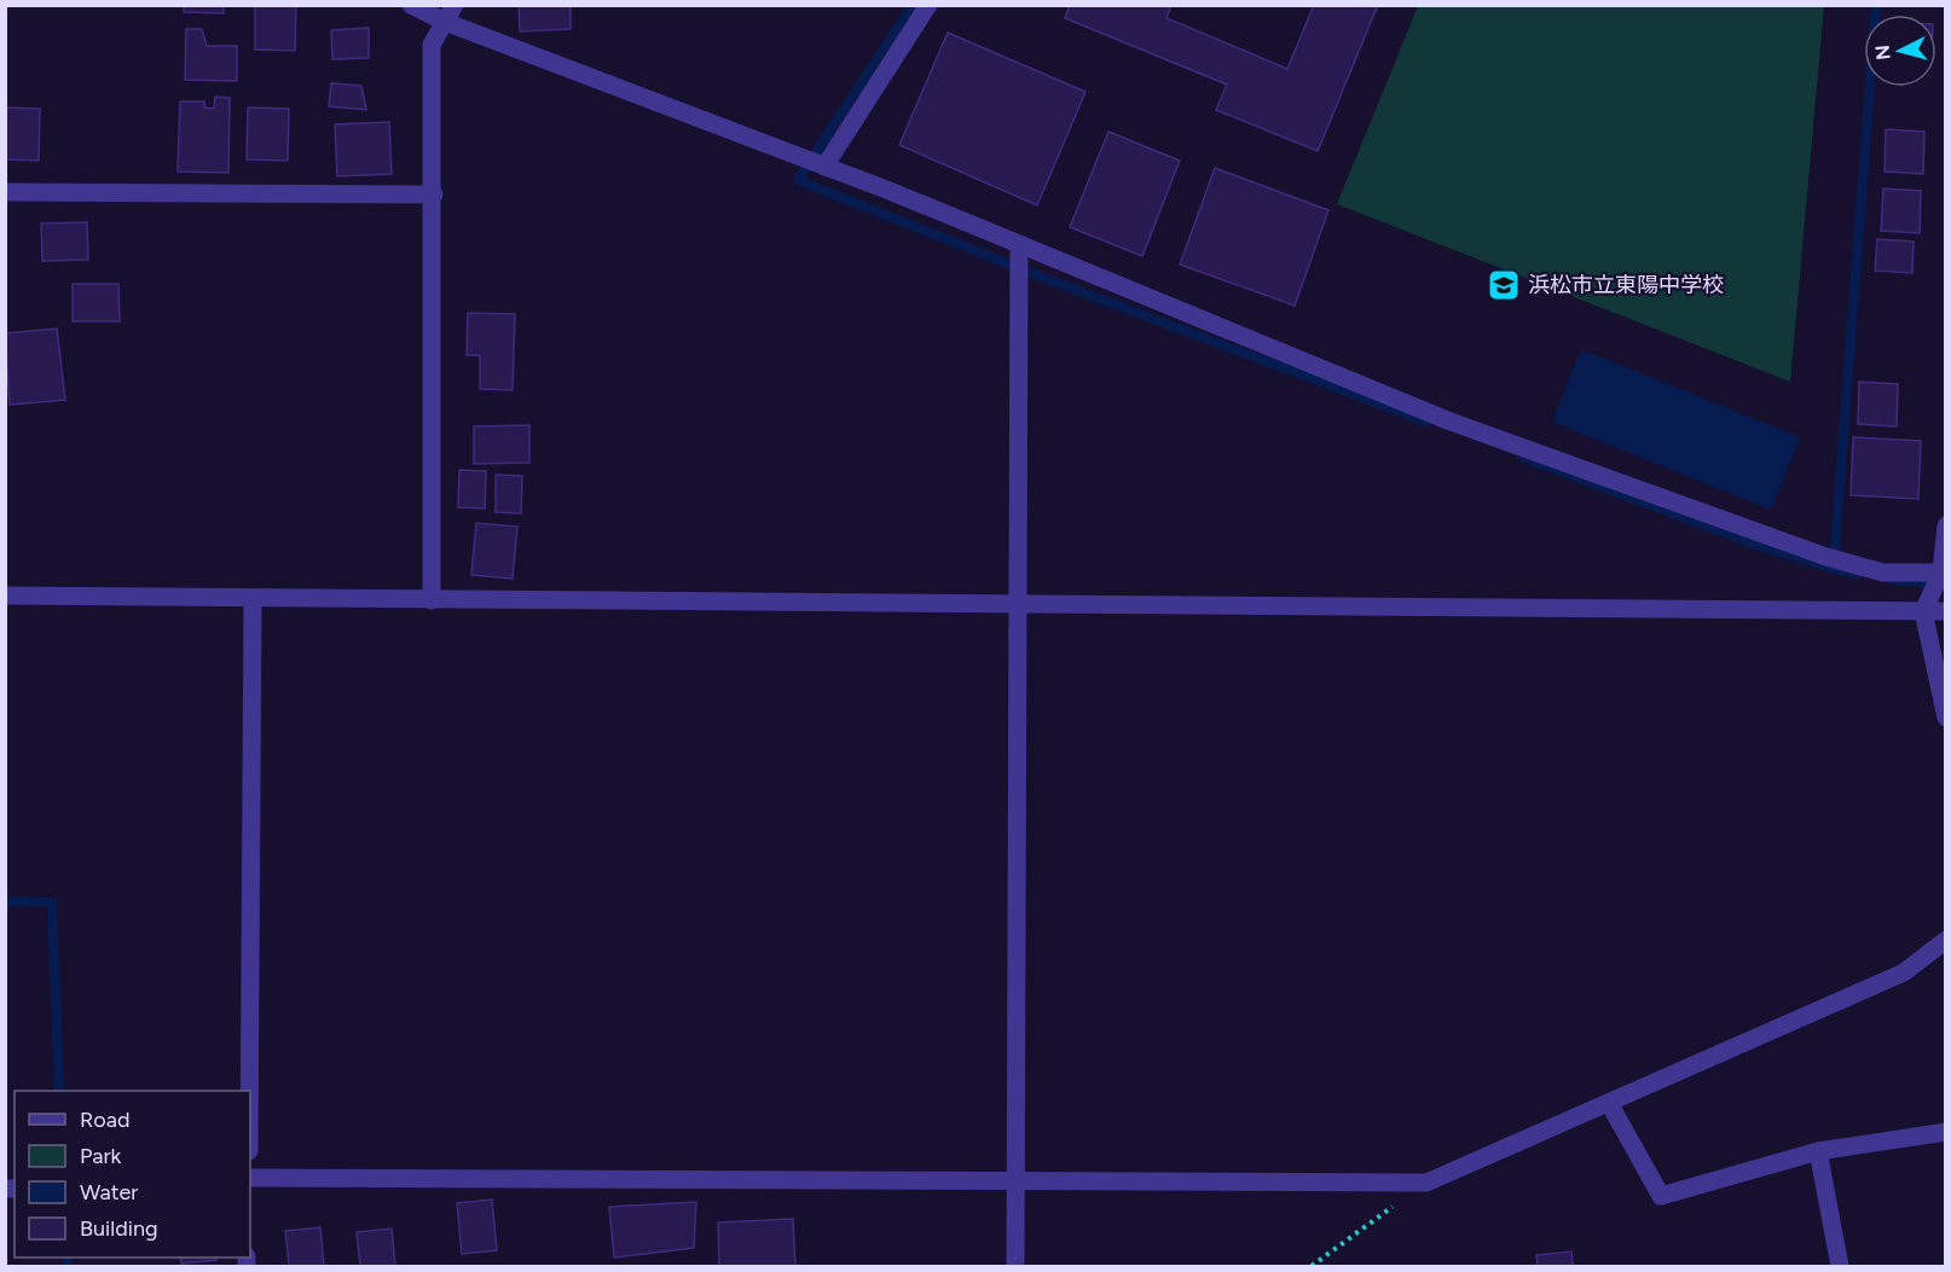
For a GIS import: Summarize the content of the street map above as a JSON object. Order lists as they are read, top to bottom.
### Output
{
  "places": {
    "school or university": ["浜松市立東陽中学校"]
  },
  "legend": [
    "Road",
    "Park",
    "Water",
    "Building"
  ],
  "north": "left"
}
